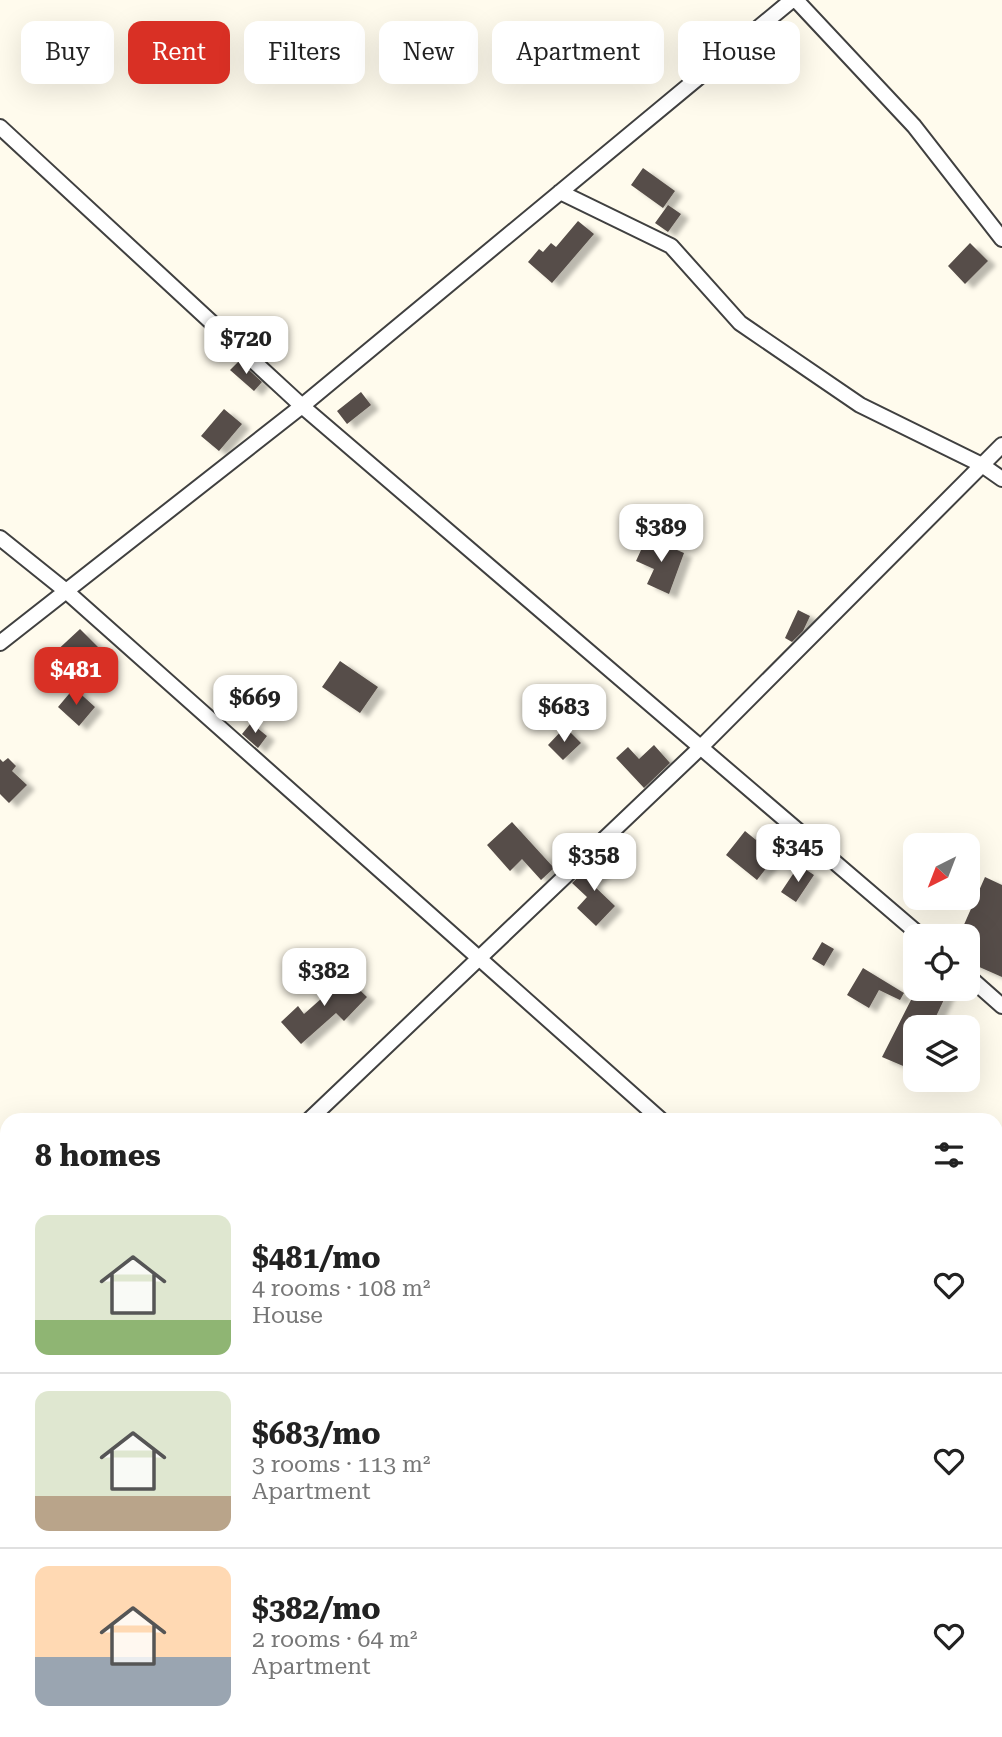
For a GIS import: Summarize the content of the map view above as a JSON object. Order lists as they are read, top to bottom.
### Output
{
  "north": "bottom left",
  "page": {
    "chip": [
      "Buy",
      "Rent",
      "Filters",
      "New",
      "Apartment",
      "House"
    ],
    "price": [
      "$720",
      "$389",
      "$481",
      "$669",
      "$683",
      "$345",
      "$358",
      "$382"
    ],
    "heading": "8 homes",
    "list": [
      {
        "name": "$481/mo",
        "note": "4 rooms · 108 m² · House"
      },
      {
        "name": "$683/mo",
        "note": "3 rooms · 113 m² · Apartment"
      },
      {
        "name": "$382/mo",
        "note": "2 rooms · 64 m² · Apartment"
      }
    ]
  }
}
